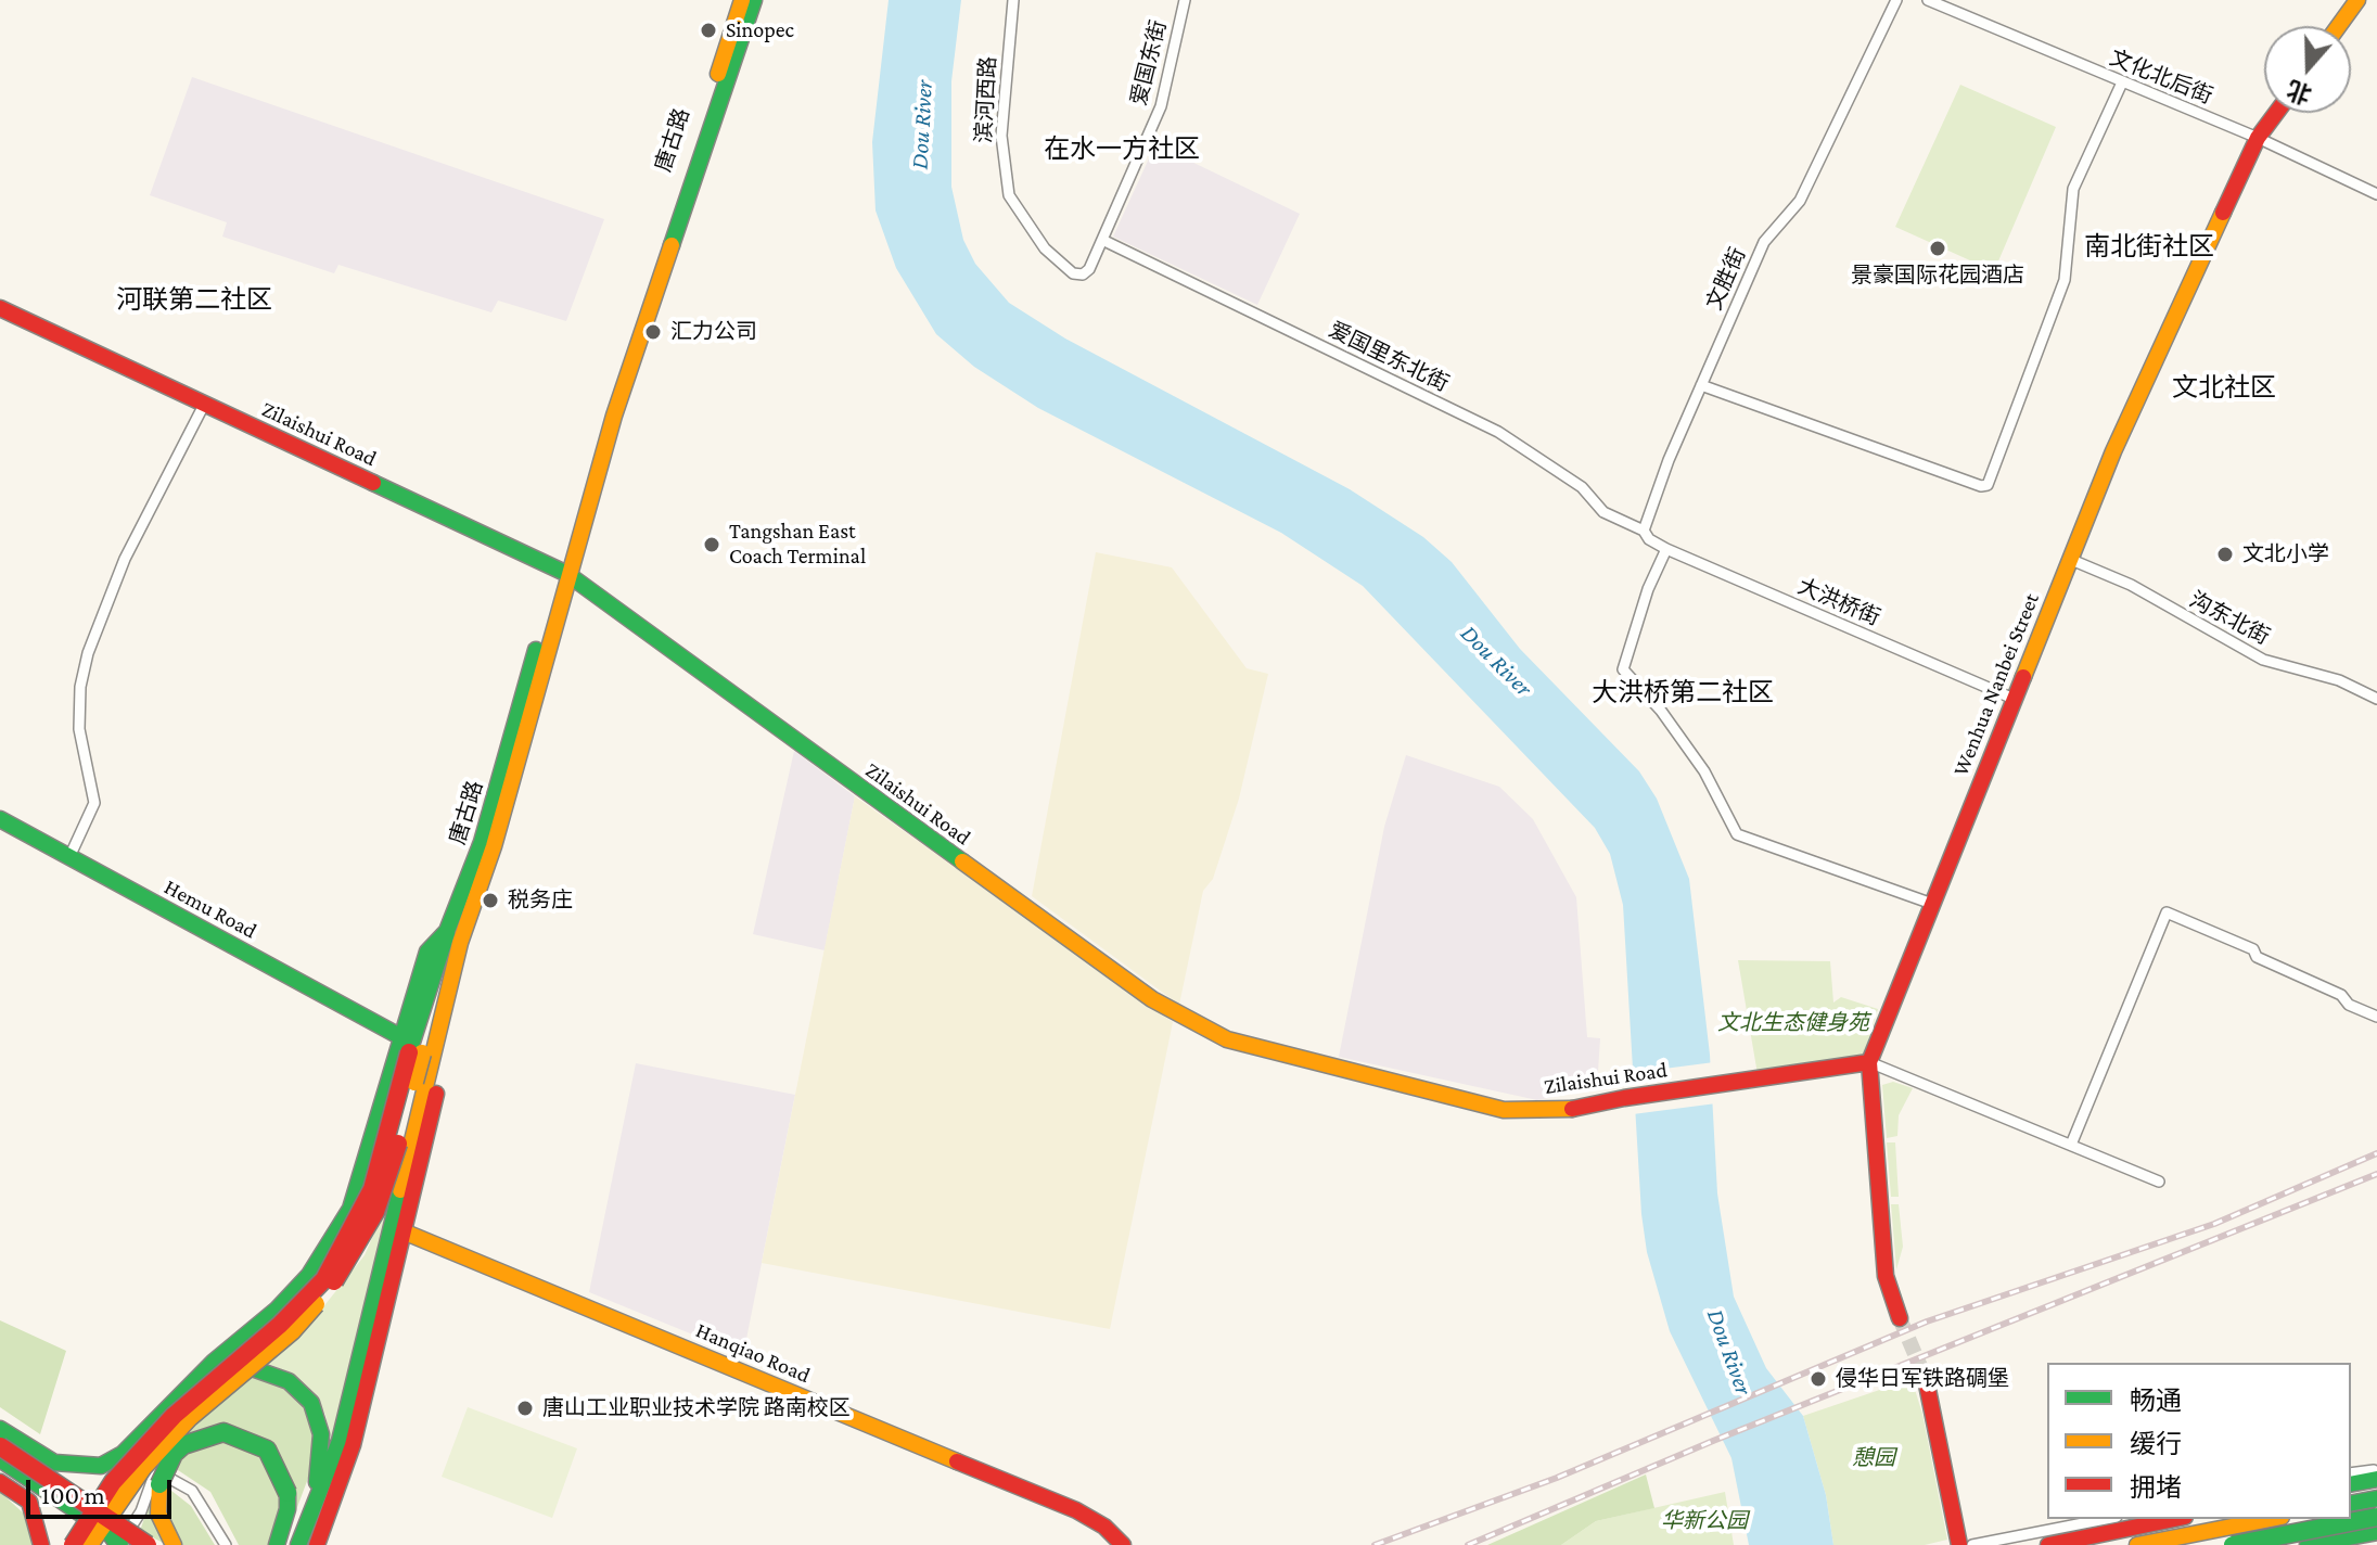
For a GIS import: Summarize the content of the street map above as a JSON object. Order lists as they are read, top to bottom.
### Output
{
  "streets": {
    "main road": [
      "唐古路",
      "Zilaishui Road",
      "Wenhua Nanbei Street",
      "Hemu Road",
      "Hanqiao Road"
    ],
    "street": [
      "爱国东街",
      "文化北后街",
      "滨河西路",
      "文胜街",
      "爱国里东北街",
      "大洪桥街",
      "沟东北街"
    ]
  },
  "crossings": [
    ["爱国东街", "滨河西路"],
    ["爱国东街", "爱国里东北街"],
    ["文化北后街", "Wenhua Nanbei Street"],
    ["唐古路", "Zilaishui Road"],
    ["文胜街", "爱国里东北街"],
    ["文胜街", "大洪桥街"],
    ["爱国里东北街", "大洪桥街"],
    ["Zilaishui Road", "Wenhua Nanbei Street"],
    ["大洪桥街", "Wenhua Nanbei Street"],
    ["沟东北街", "Wenhua Nanbei Street"]
  ],
  "districts": [
    "在水一方社区",
    "南北街社区",
    "河联第二社区",
    "文北社区",
    "大洪桥第二社区"
  ],
  "water": ["Dou River"],
  "parks": ["文北生态健身苑", "憩园", "华新公园"],
  "places": [
    "Sinopec",
    "景豪国际花园酒店",
    "汇力公司",
    "Tangshan East Coach Terminal",
    "文北小学",
    "税务庄",
    "侵华日军铁路碉堡",
    "唐山工业职业技术学院 路南校区"
  ],
  "legend": ["畅通", "缓行", "拥堵"],
  "scale_bar": "100 m",
  "north": "bottom"
}
